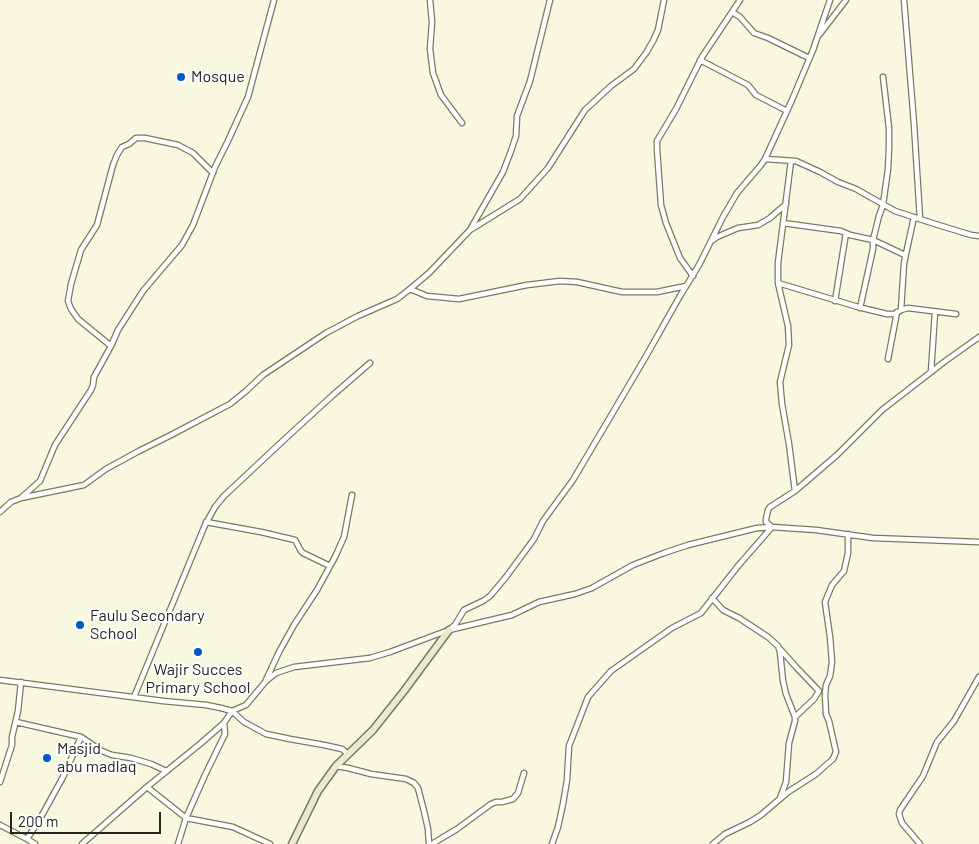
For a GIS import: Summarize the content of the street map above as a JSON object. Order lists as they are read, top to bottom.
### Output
{
  "places": [
    "Mosque",
    "Faulu Secondary School",
    "Wajir Succes Primary School",
    "Masjid abu madlaq"
  ],
  "scale_bar": "200 m"
}
